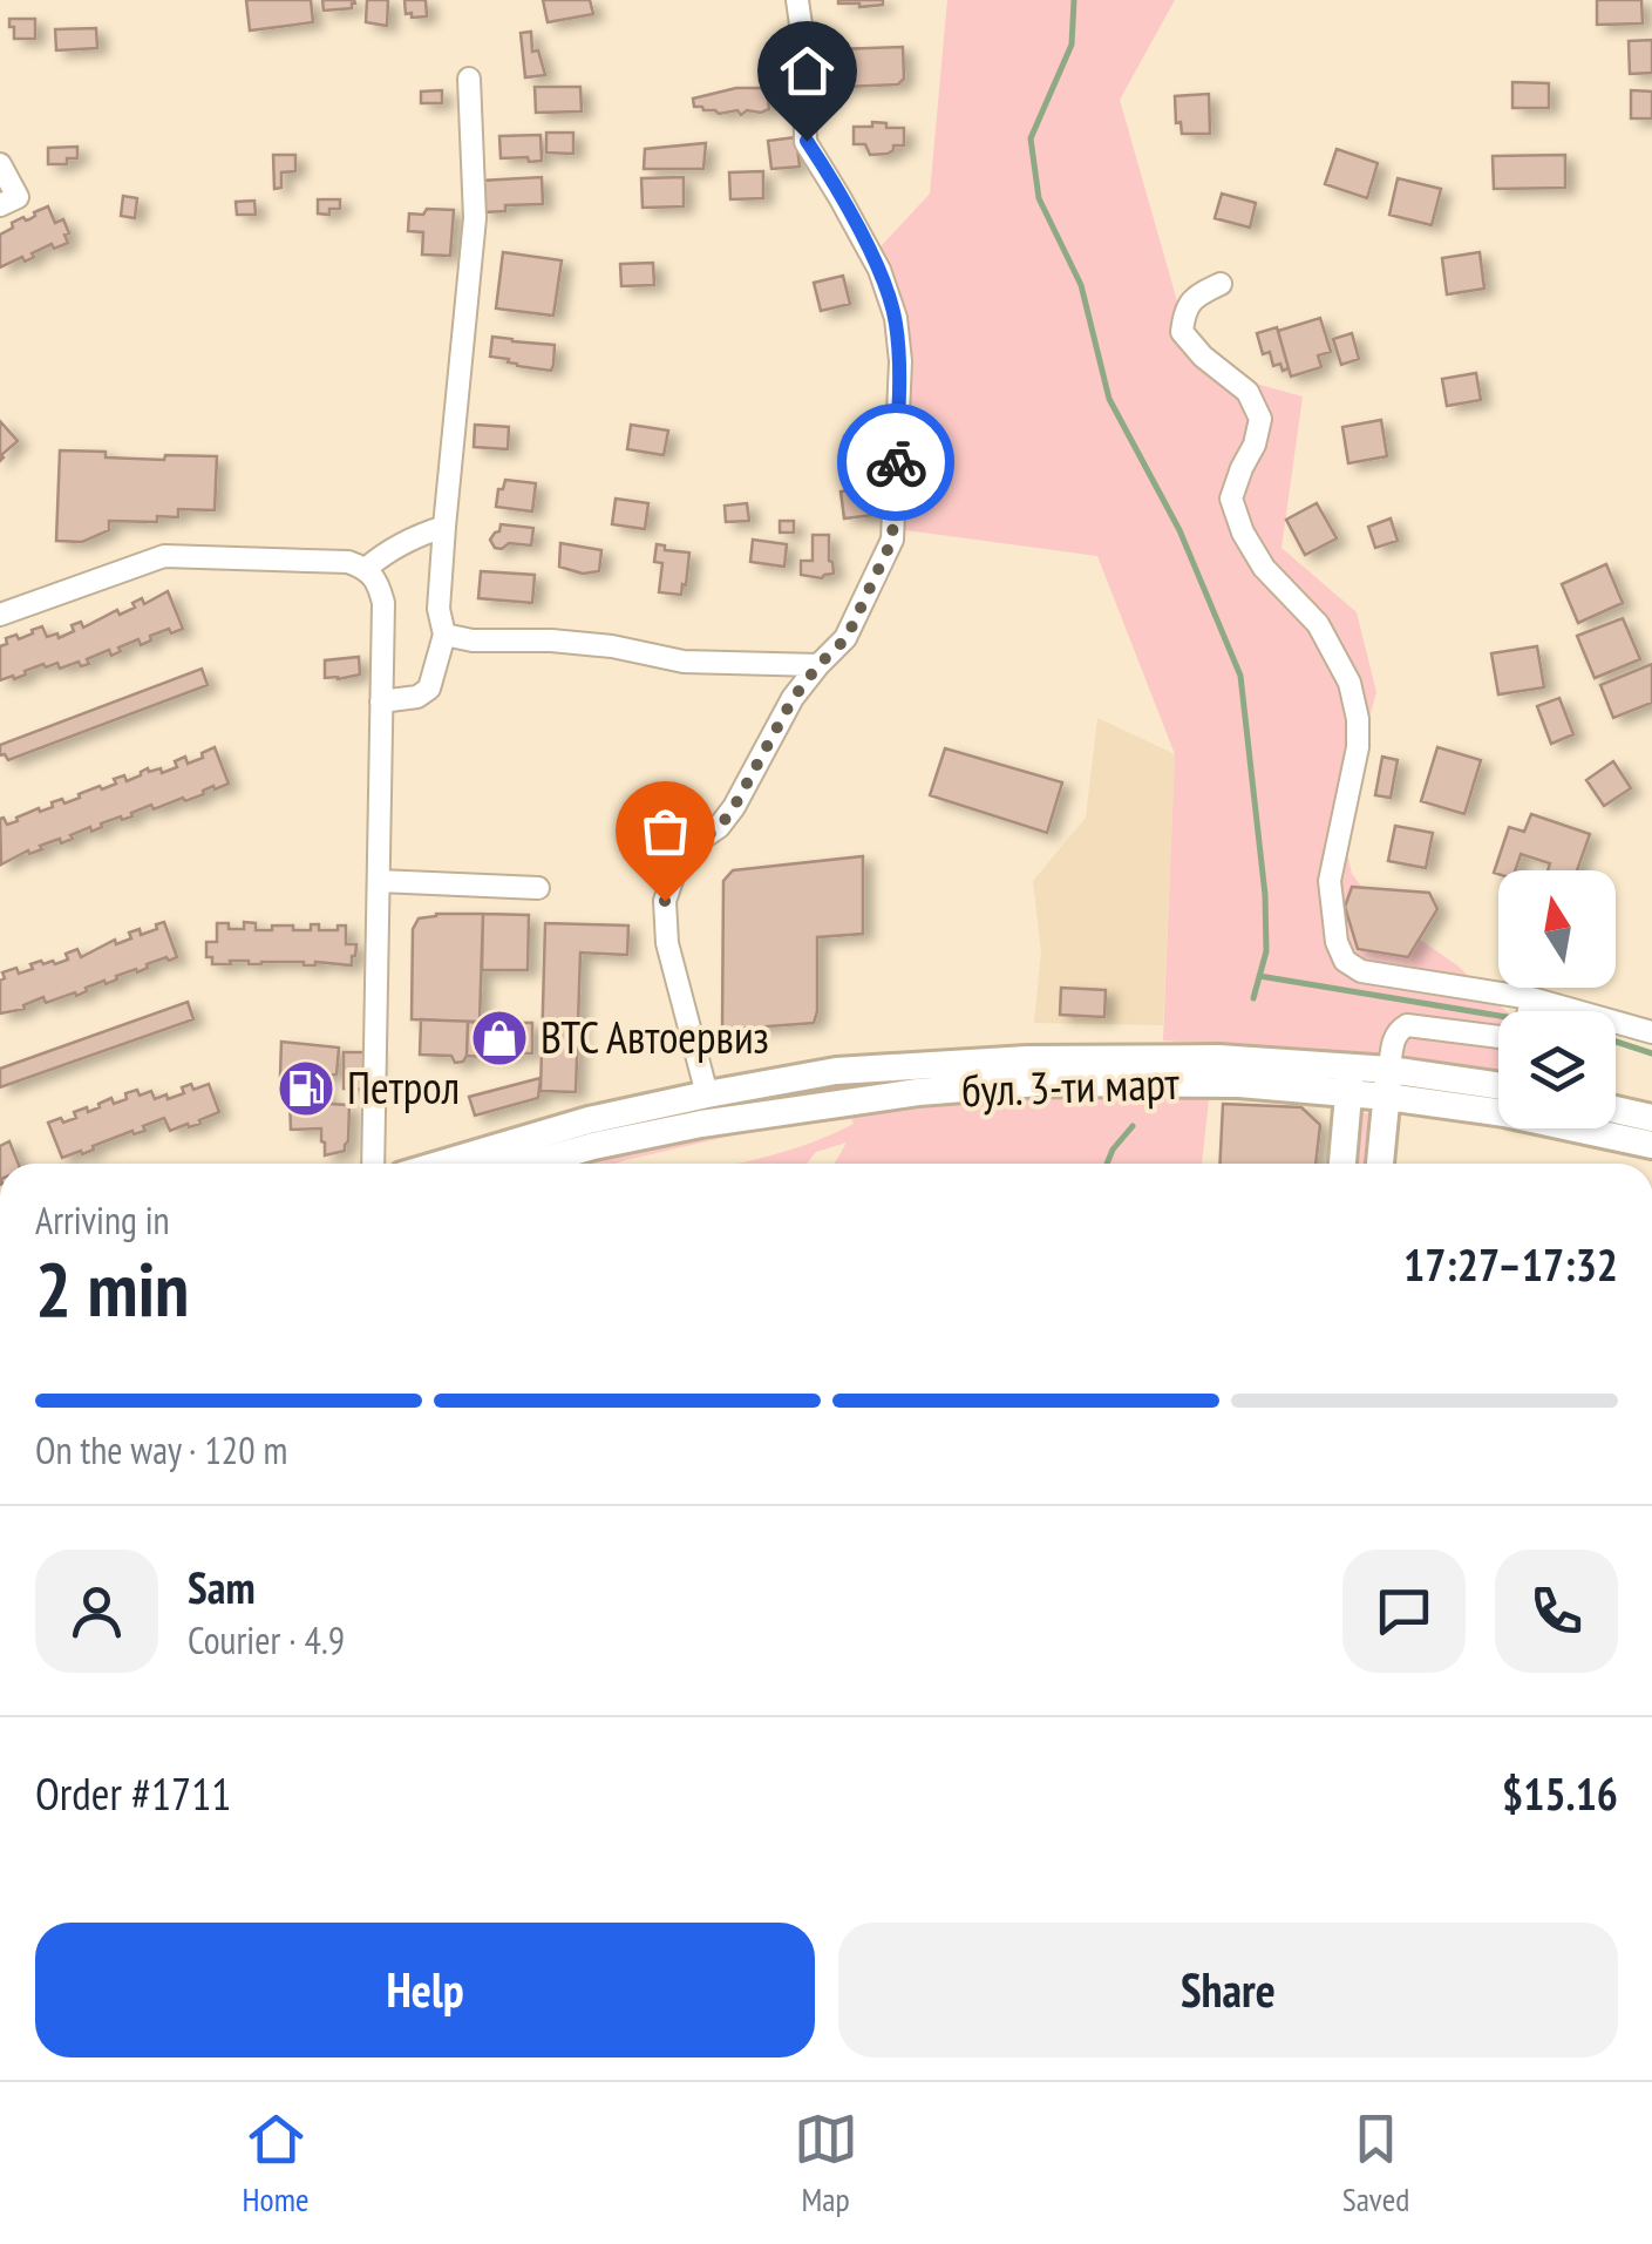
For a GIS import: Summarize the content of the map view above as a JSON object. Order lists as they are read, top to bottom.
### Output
{
  "streets": {
    "street": ["бул. 3-ти март"]
  },
  "places": {
    "shop": ["ВТС Автоервиз"],
    "fuel station": ["Петрол"]
  },
  "north": "top",
  "page": {
    "heading": ["2 min", "Arriving in", "17:27–17:32"],
    "panel": [
      "Sam",
      "Courier · 4.9",
      "Order #1711",
      "$15.16"
    ],
    "bar": "On the way · 120 m",
    "buttons": ["Help", "Share"],
    "tabs": ["Home", "Map", "Saved"]
  }
}
